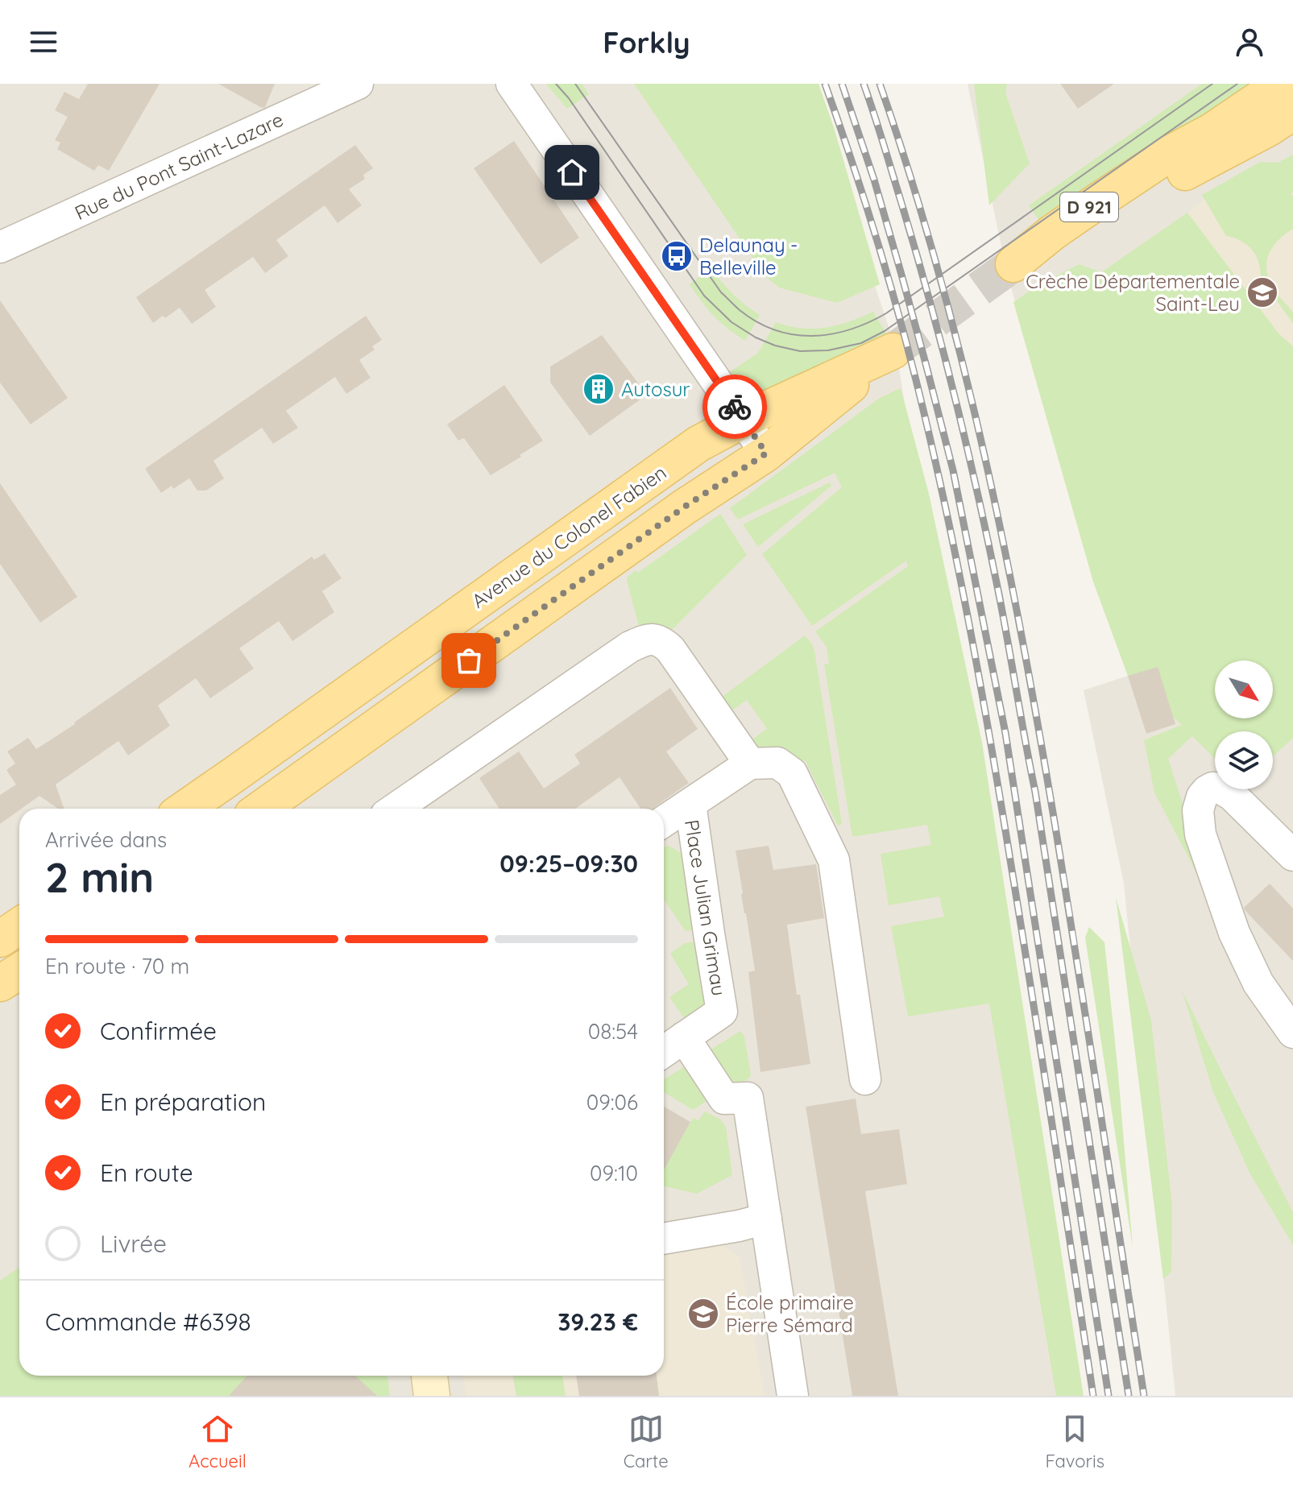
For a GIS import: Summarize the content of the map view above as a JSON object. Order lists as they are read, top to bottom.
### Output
{
  "streets": {
    "main road": ["Avenue du Colonel Fabien"],
    "street": ["Rue du Pont Saint-Lazare", "Place Julian Grimau"]
  },
  "places": {
    "bus stop": ["Delaunay - Belleville"],
    "school or university": ["Crèche Départementale Saint-Leu", "École primaire Pierre Sémard"],
    "building": ["Autosur"]
  },
  "north": "bottom right",
  "page": {
    "header": "Forkly",
    "heading": ["2 min", "Arrivée dans", "09:25–09:30"],
    "panel": ["Commande #6398", "39.23 €"],
    "bar": "En route · 70 m",
    "list": [
      ["Confirmée", "08:54"],
      ["En préparation", "09:06"],
      ["En route", "09:10"],
      "Livrée"
    ],
    "tabs": ["Accueil", "Carte", "Favoris"]
  }
}
